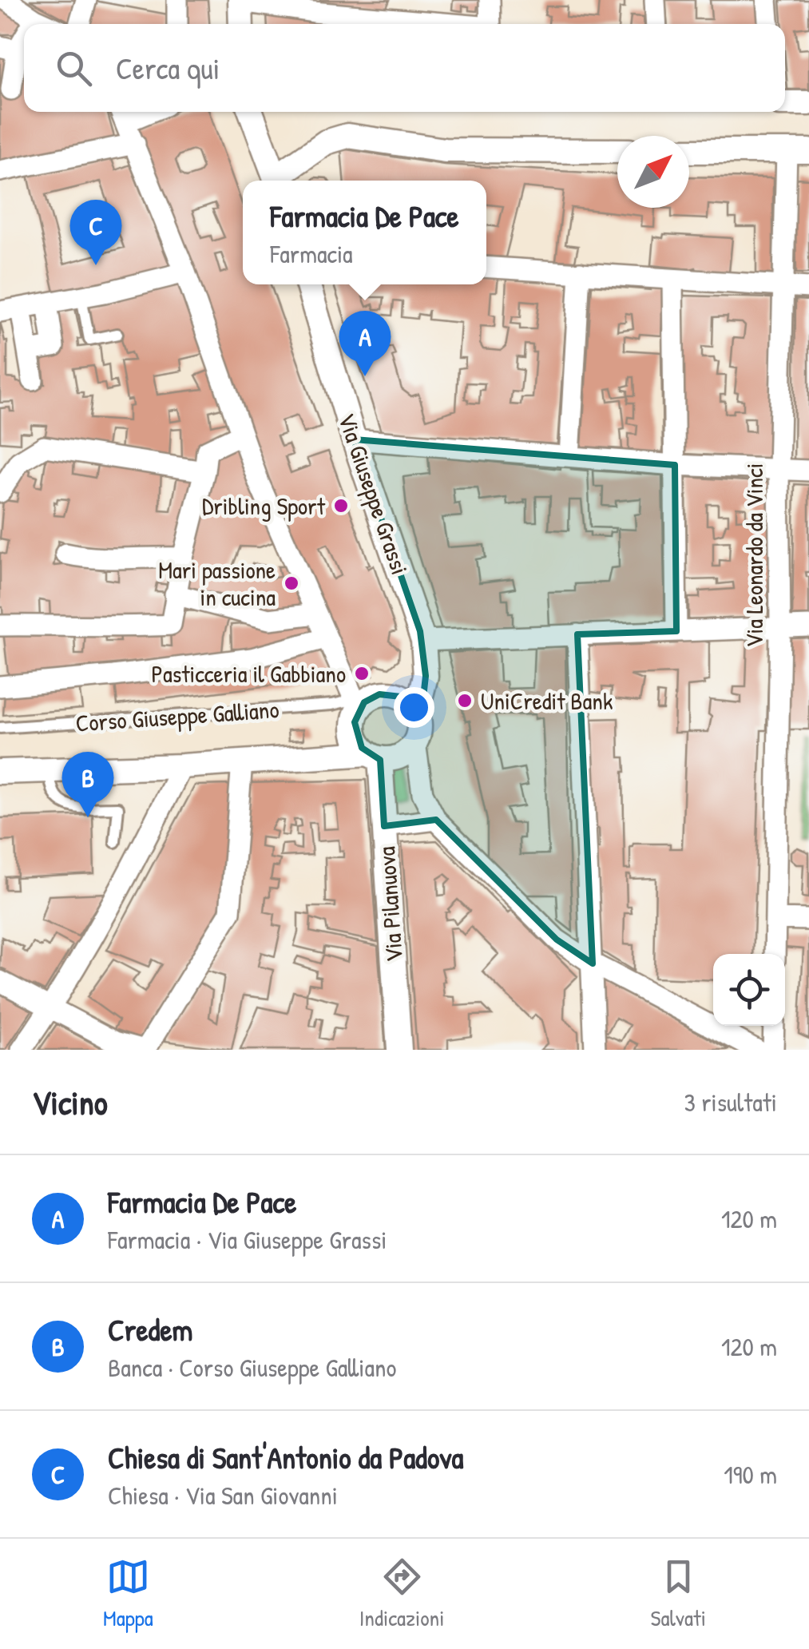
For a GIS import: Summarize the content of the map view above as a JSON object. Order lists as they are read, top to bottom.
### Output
{
  "streets": {
    "street": [
      "Via Giuseppe Grassi",
      "Via Leonardo da Vinci",
      "Corso Giuseppe Galliano",
      "Via Pilanuova"
    ]
  },
  "crossings": [
    ["Corso Giuseppe Galliano", "Via Pilanuova"]
  ],
  "places": [
    "Dribling Sport",
    "Mari passione in cucina",
    "Pasticceria il Gabbiano",
    "UniCredit Bank"
  ],
  "north": "top right",
  "page": {
    "search": "Cerca qui",
    "popup": ["Farmacia De Pace", "Farmacia"],
    "pins": ["C", "A", "B"],
    "heading": ["Vicino", "3 risultati"],
    "list": [
      {
        "mark": "A",
        "name": "Farmacia De Pace",
        "note": "Farmacia · Via Giuseppe Grassi",
        "value": "120 m"
      },
      {
        "mark": "B",
        "name": "Credem",
        "note": "Banca · Corso Giuseppe Galliano",
        "value": "120 m"
      },
      {
        "mark": "C",
        "name": "Chiesa di Sant'Antonio da Padova",
        "note": "Chiesa · Via San Giovanni",
        "value": "190 m"
      }
    ],
    "nav": ["Mappa", "Indicazioni", "Salvati"]
  }
}
